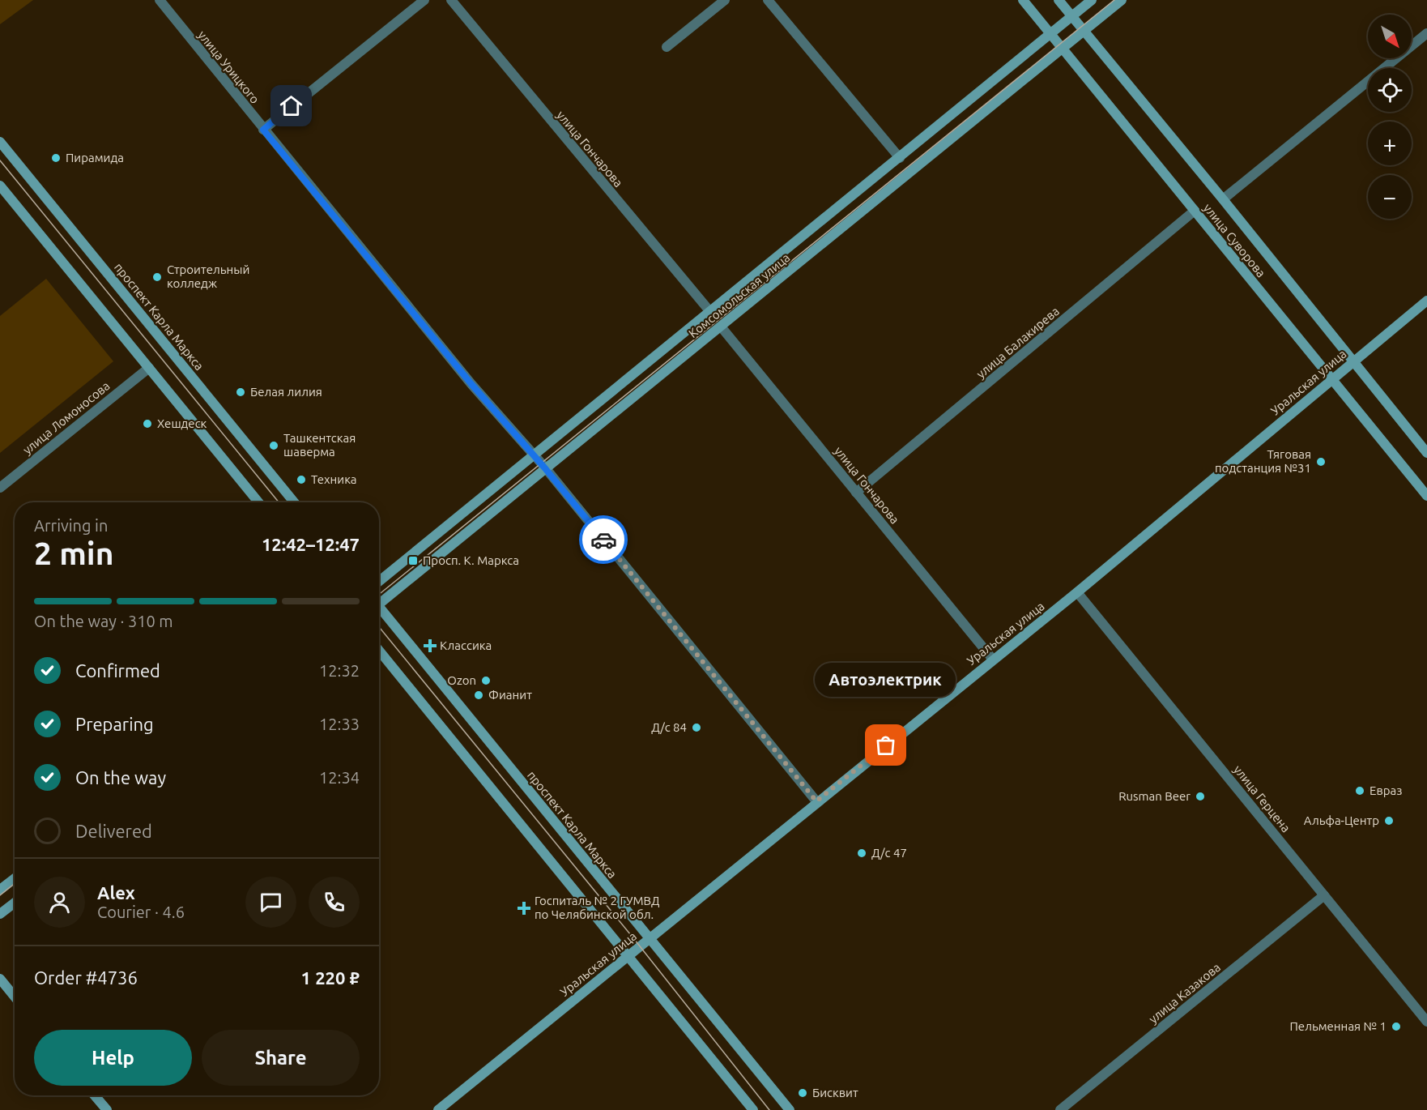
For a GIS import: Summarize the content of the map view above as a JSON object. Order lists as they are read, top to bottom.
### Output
{
  "streets": {
    "main road": [
      "улица Суворова",
      "Комсомольская улица",
      "проспект Карла Маркса",
      "Уральская улица"
    ],
    "street": [
      "улица Урицкого",
      "улица Гончарова",
      "улица Балакирева",
      "улица Ломоносова",
      "улица Герцена",
      "улица Казакова"
    ]
  },
  "crossings": [
    ["улица Урицкого", "Комсомольская улица"],
    ["улица Урицкого", "Уральская улица"],
    ["улица Гончарова", "Комсомольская улица"],
    ["улица Гончарова", "улица Балакирева"],
    ["улица Гончарова", "Уральская улица"],
    ["улица Суворова", "Комсомольская улица"],
    ["улица Суворова", "улица Балакирева"],
    ["улица Суворова", "Уральская улица"],
    ["проспект Карла Маркса", "Уральская улица"],
    ["Уральская улица", "улица Герцена"],
    ["улица Герцена", "улица Казакова"]
  ],
  "places": {
    "other": [
      "Пирамида",
      "Строительный колледж",
      "Белая лилия",
      "Хешдеск",
      "Ташкентская шаверма",
      "Тяговая подстанция №31",
      "Техника",
      "Ozon",
      "Фианит",
      "Д/с 84",
      "Автоэлектрик",
      "Евраз",
      "Rusman Beer",
      "Альфа-Центр",
      "Д/с 47",
      "Пельменная № 1",
      "Бисквит"
    ],
    "transit": ["Просп. К. Маркса"],
    "health": ["Классика", "Госпиталь № 2 ГУМВД по Челябинской обл."]
  },
  "north": "bottom right",
  "page": {
    "map_buttons": ["+", "−"],
    "heading": ["2 min", "Arriving in", "12:42–12:47"],
    "panel": [
      "Alex",
      "Courier · 4.6",
      "Order #4736",
      "1 220 ₽"
    ],
    "bar": "On the way · 310 m",
    "list": [
      ["Confirmed", "12:32"],
      ["Preparing", "12:33"],
      ["On the way", "12:34"],
      "Delivered"
    ],
    "bubble": "Автоэлектрик",
    "buttons": ["Help", "Share"]
  }
}
